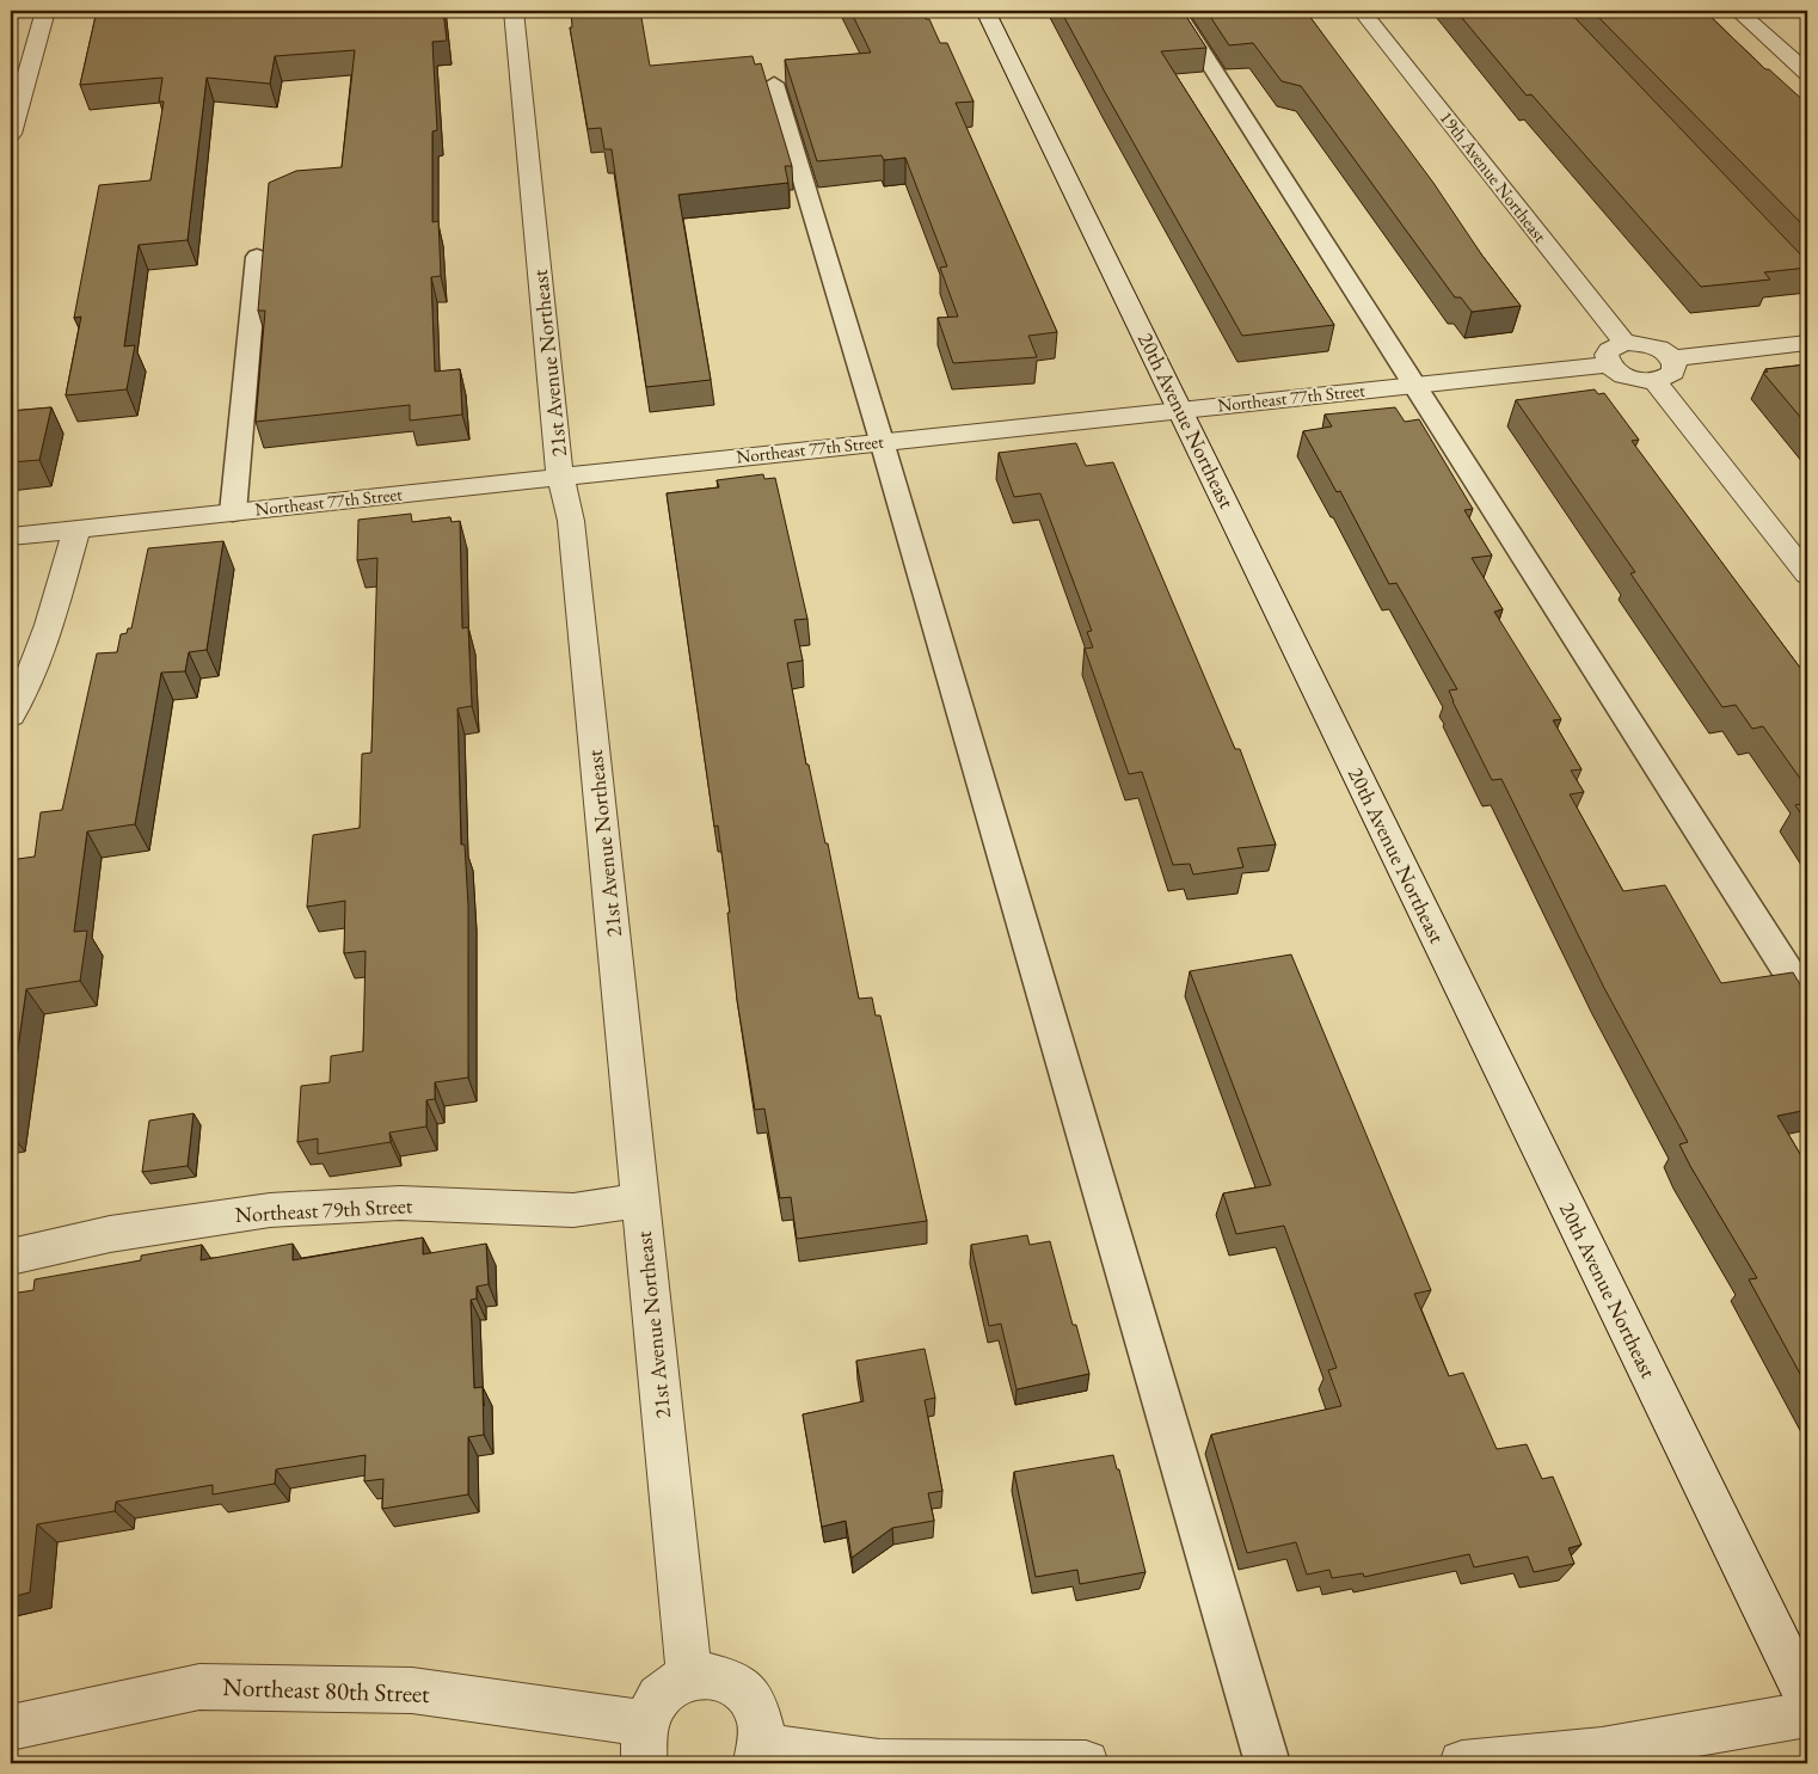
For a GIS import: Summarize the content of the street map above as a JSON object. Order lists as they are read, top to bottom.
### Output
{
  "streets": {
    "street": [
      "19th Avenue Northeast",
      "21st Avenue Northeast",
      "Northeast 77th Street",
      "20th Avenue Northeast",
      "Northeast 79th Street",
      "Northeast 80th Street"
    ]
  },
  "crossings": [
    ["21st Avenue Northeast", "Northeast 77th Street"],
    ["21st Avenue Northeast", "Northeast 79th Street"],
    ["Northeast 77th Street", "20th Avenue Northeast"]
  ]
}
